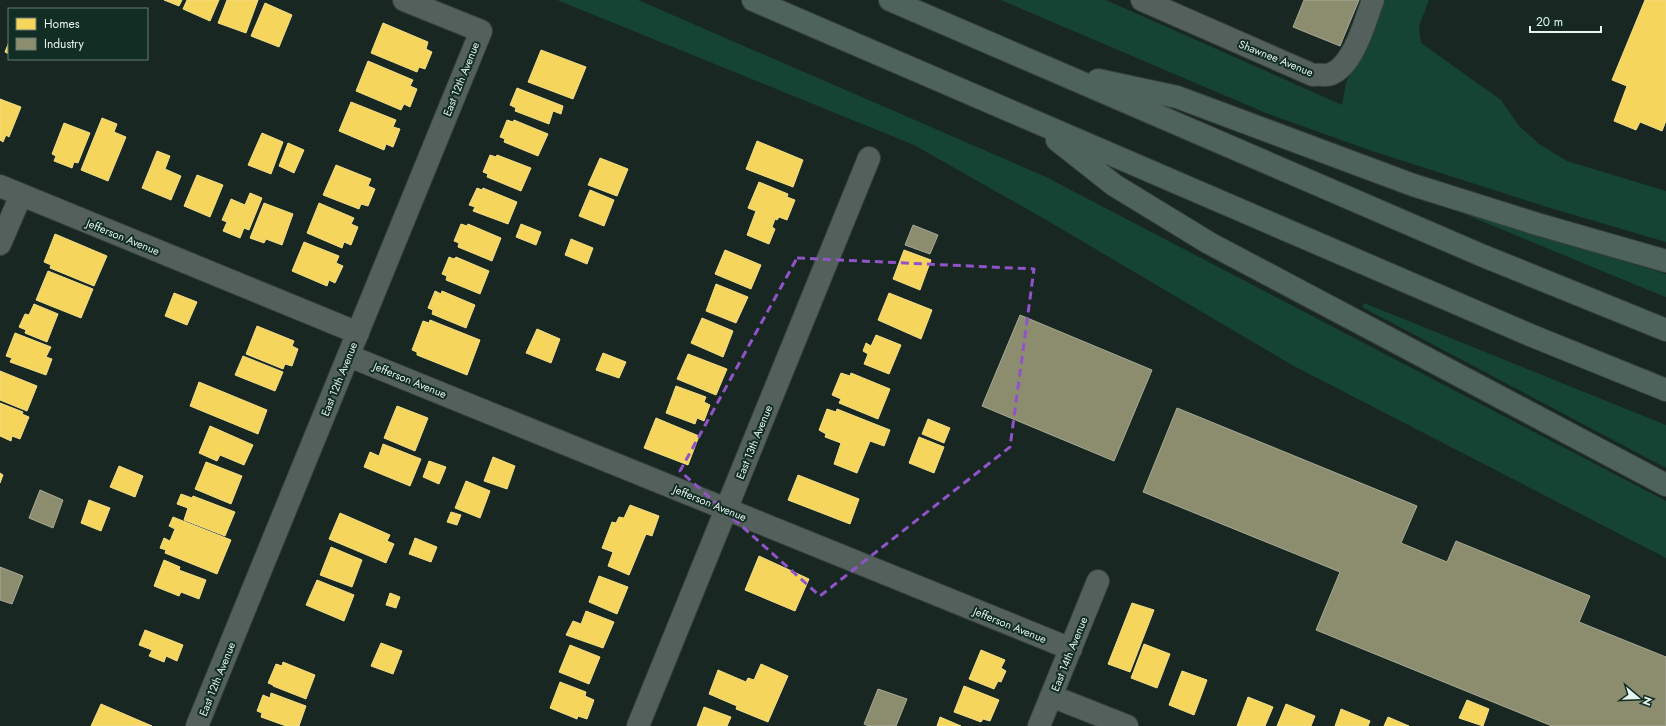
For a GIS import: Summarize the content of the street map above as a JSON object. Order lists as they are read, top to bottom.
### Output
{
  "streets": {
    "street": [
      "Shawnee Avenue",
      "East 12th Avenue",
      "Jefferson Avenue",
      "East 13th Avenue",
      "East 14th Avenue"
    ]
  },
  "crossings": [
    ["East 12th Avenue", "Jefferson Avenue"],
    ["Jefferson Avenue", "East 13th Avenue"],
    ["Jefferson Avenue", "East 14th Avenue"]
  ],
  "legend": ["Homes", "Industry"],
  "scale_bar": "20 m",
  "north": "right"
}
